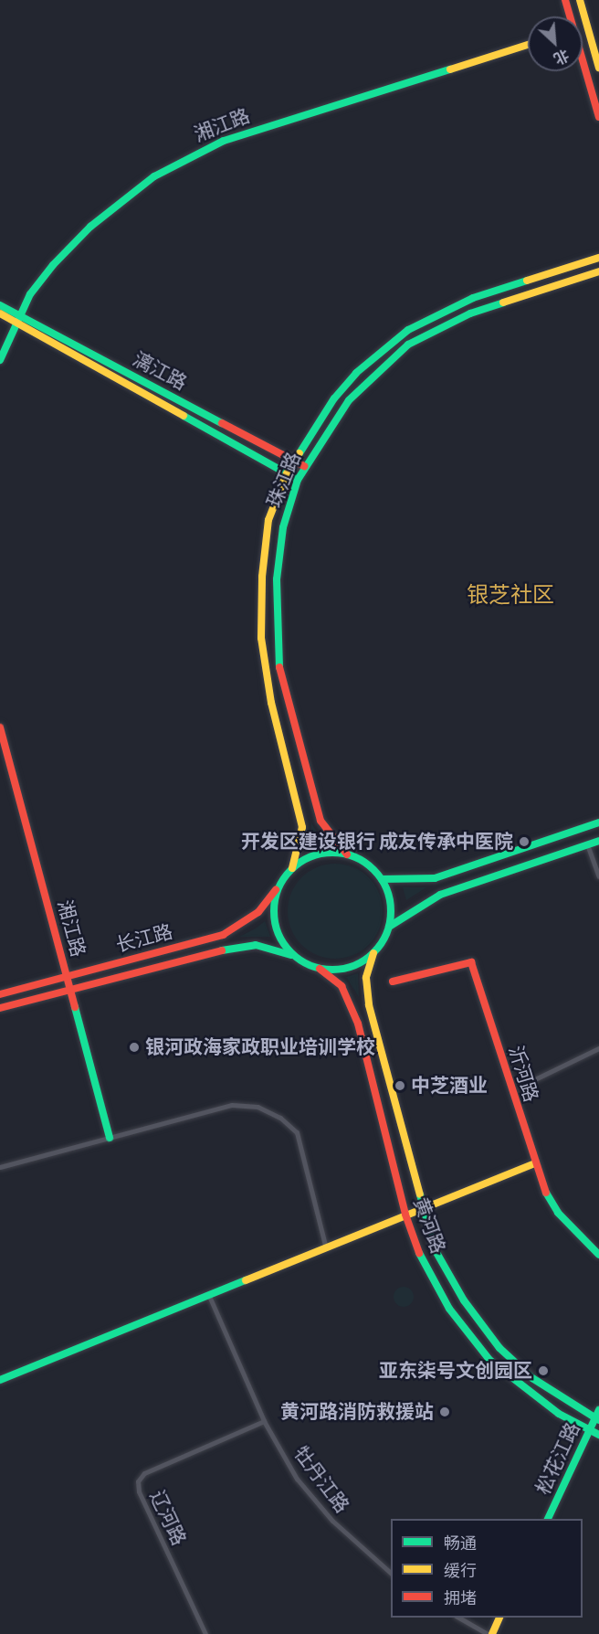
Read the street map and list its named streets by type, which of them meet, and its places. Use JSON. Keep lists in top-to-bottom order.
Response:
{
  "streets": {
    "main road": [
      "湘江路",
      "漓江路",
      "珠江路",
      "长江路",
      "沂河路",
      "黄河路",
      "松花江路"
    ],
    "street": ["牡丹江路", "辽河路"]
  },
  "crossings": [
    ["湘江路", "漓江路"],
    ["湘江路", "长江路"],
    ["漓江路", "珠江路"],
    ["珠江路", "长江路"],
    ["珠江路", "黄河路"],
    ["长江路", "黄河路"],
    ["黄河路", "松花江路"],
    ["牡丹江路", "辽河路"]
  ],
  "districts": ["银芝社区"],
  "places": [
    "开发区建设银行 成友传承中医院",
    "银河政海家政职业培训学校",
    "中芝酒业",
    "亚东柒号文创园区",
    "黄河路消防救援站"
  ],
  "legend": ["畅通", "缓行", "拥堵"],
  "north": "bottom right"
}
